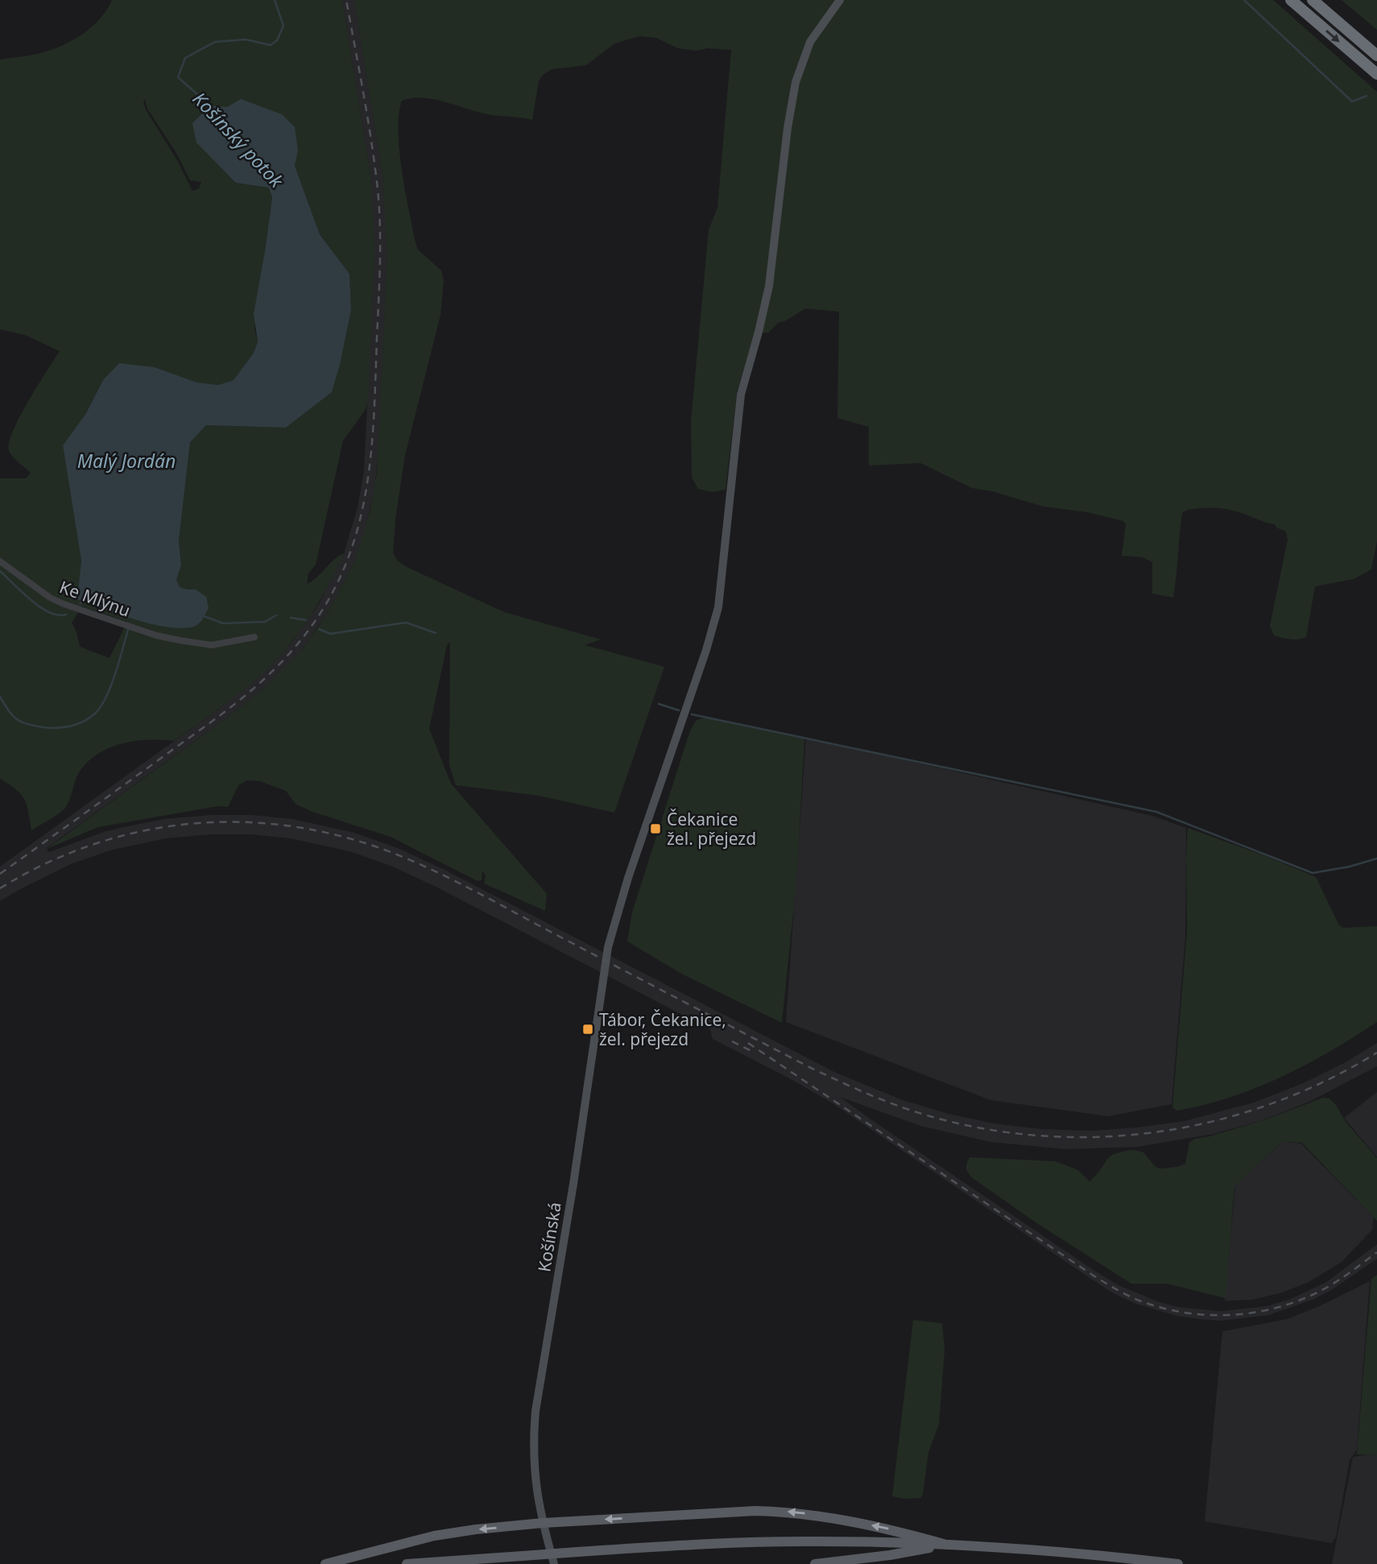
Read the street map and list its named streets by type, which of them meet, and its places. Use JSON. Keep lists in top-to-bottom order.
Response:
{
  "streets": {
    "street": ["Ke Mlýnu", "Košínská"]
  },
  "water": ["Košínský potok", "Malý Jordán"],
  "places": {
    "transit": ["Čekanice žel. přejezd", "Tábor, Čekanice, žel. přejezd"]
  }
}
